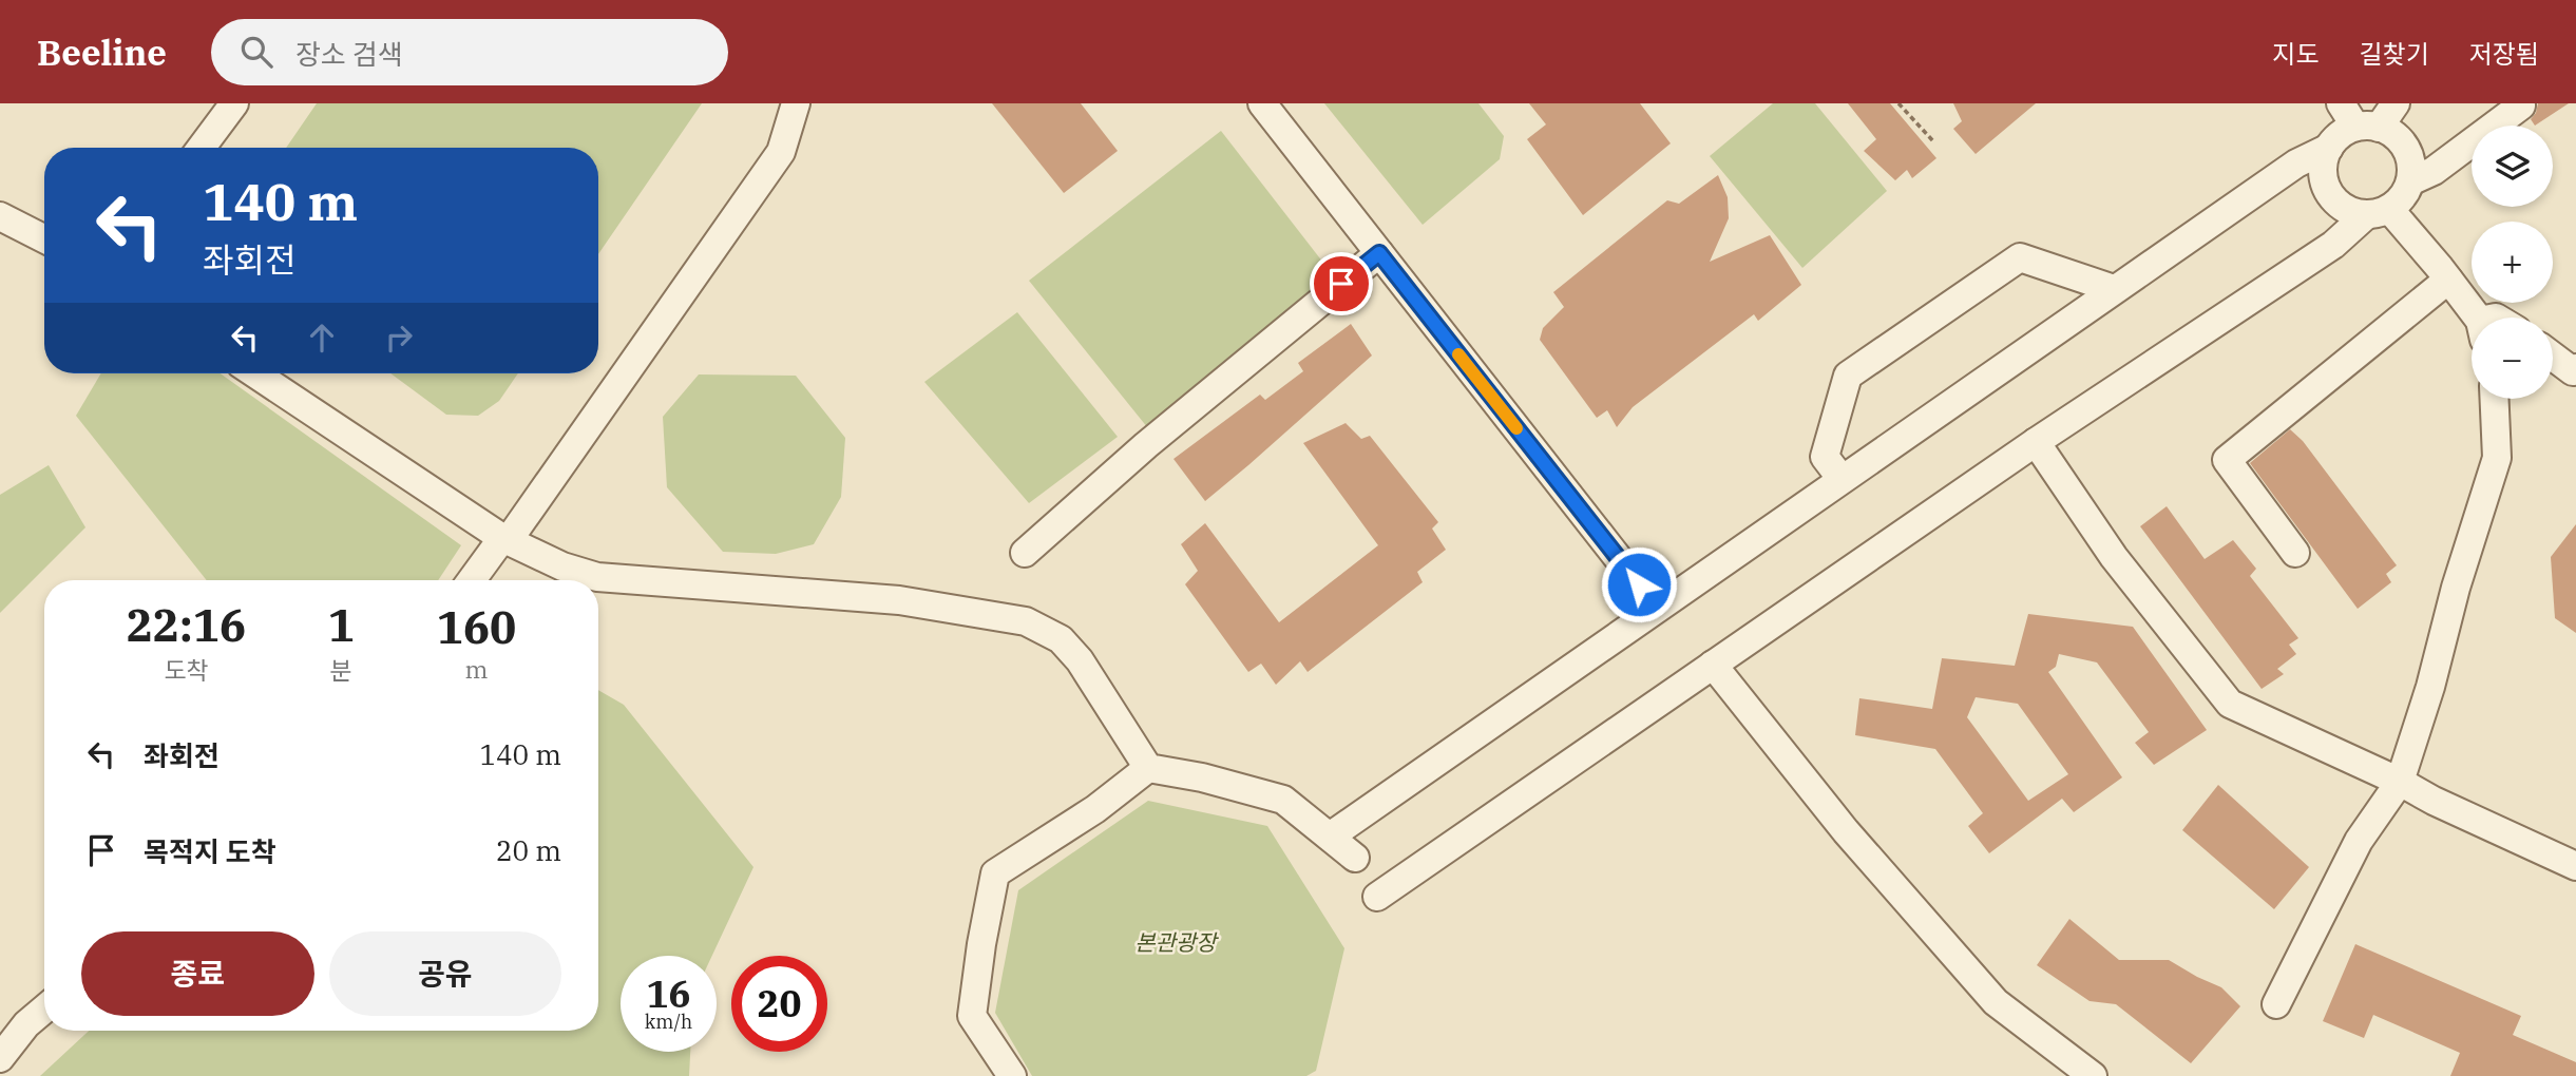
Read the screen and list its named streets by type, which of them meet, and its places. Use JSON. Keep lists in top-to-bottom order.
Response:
{
  "parks": ["본관광장"],
  "page": {
    "header": "Beeline",
    "search": "장소 검색",
    "nav": ["지도", "길찾기", "저장됨"],
    "map_buttons": ["+", "−"],
    "turn": ["140 m", "좌회전"],
    "eta": [
      "22:16",
      "도착",
      "1",
      "분",
      "160",
      "m"
    ],
    "list": [
      {
        "name": "좌회전",
        "value": "140 m"
      },
      {
        "name": "목적지 도착",
        "value": "20 m"
      }
    ],
    "buttons": ["종료", "공유"],
    "speed": "16 km/h",
    "limit": "20"
  }
}
